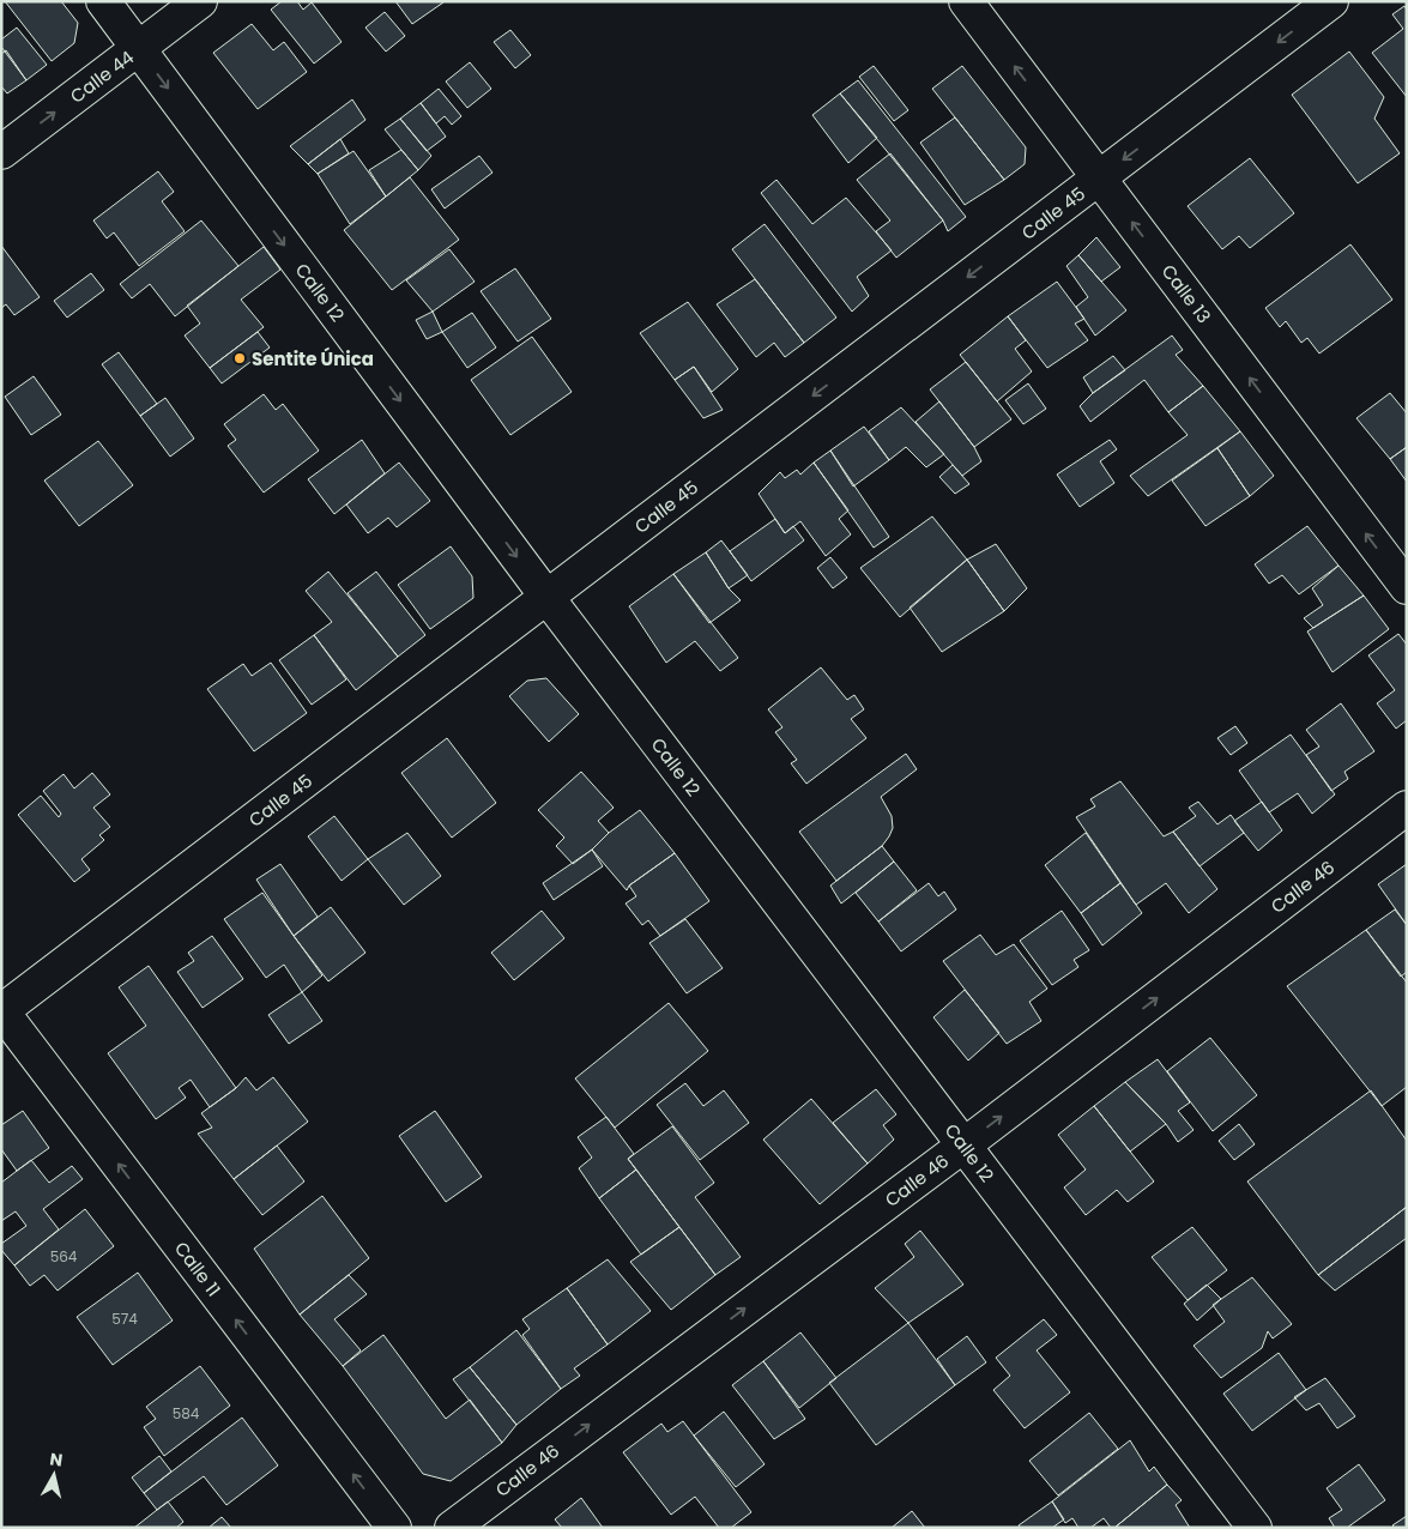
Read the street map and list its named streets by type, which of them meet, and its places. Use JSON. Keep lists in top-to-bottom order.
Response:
{
  "streets": {
    "street": [
      "Calle 44",
      "Calle 45",
      "Calle 12",
      "Calle 13",
      "Calle 46",
      "Calle 11"
    ]
  },
  "crossings": [
    ["Calle 44", "Calle 12"],
    ["Calle 45", "Calle 12"],
    ["Calle 45", "Calle 13"],
    ["Calle 45", "Calle 11"],
    ["Calle 12", "Calle 46"]
  ],
  "one_way": [
    "Calle 44",
    "Calle 45",
    "Calle 12",
    "Calle 13",
    "Calle 46",
    "Calle 11"
  ],
  "places": ["Sentite Única"],
  "house_numbers": ["564", "574", "584"],
  "north": "top"
}
